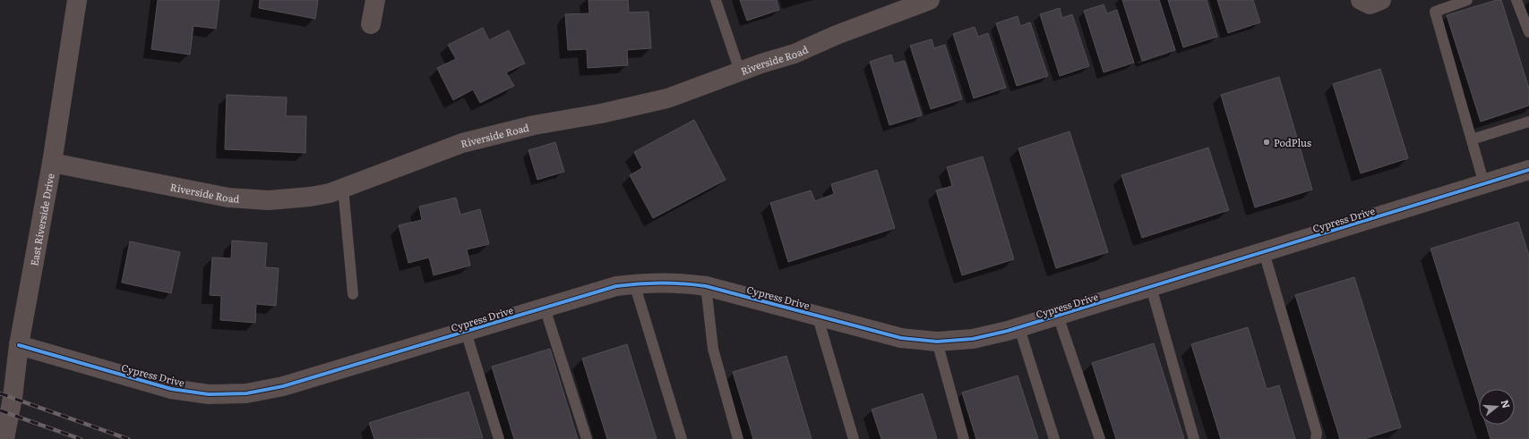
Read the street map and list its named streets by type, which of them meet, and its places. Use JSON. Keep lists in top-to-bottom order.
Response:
{
  "streets": {
    "street": ["Riverside Road", "Cypress Drive", "East Riverside Drive"]
  },
  "crossings": [
    ["Riverside Road", "East Riverside Drive"],
    ["Cypress Drive", "East Riverside Drive"]
  ],
  "places": ["PodPlus"],
  "north": "right"
}
